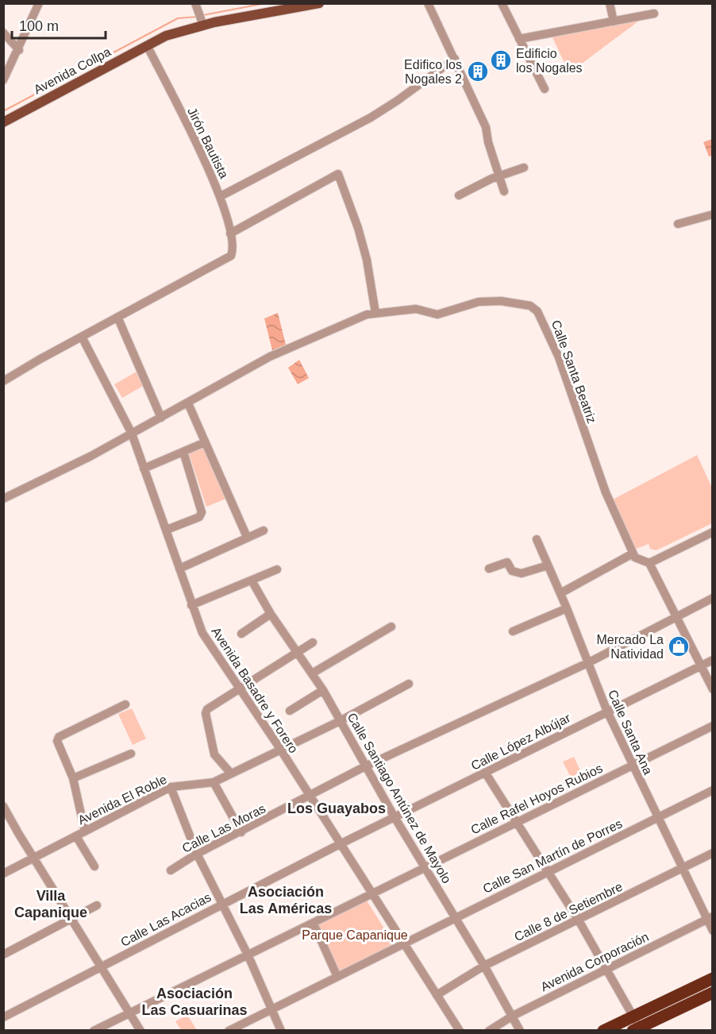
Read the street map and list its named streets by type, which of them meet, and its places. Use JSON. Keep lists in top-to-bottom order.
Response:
{
  "streets": {
    "main road": ["Avenida Collpa"],
    "street": [
      "Jirón Bautista",
      "Calle Santa Beatriz",
      "Avenida Basadre y Forero",
      "Calle Santa Ana",
      "Calle López Albújar",
      "Calle Santiago Antúnez de Mayolo",
      "Calle Rafel Hoyos Rubios",
      "Avenida El Roble",
      "Calle Las Moras",
      "Calle San Martín de Porres",
      "Calle 8 de Setiembre",
      "Calle Las Acacias",
      "Avenida Corporación"
    ]
  },
  "crossings": [
    ["Avenida Collpa", "Jirón Bautista"],
    ["Avenida Basadre y Forero", "Calle López Albújar"],
    ["Avenida Basadre y Forero", "Calle Rafel Hoyos Rubios"],
    ["Avenida Basadre y Forero", "Avenida El Roble"],
    ["Avenida Basadre y Forero", "Calle Las Moras"],
    ["Avenida Basadre y Forero", "Calle San Martín de Porres"],
    ["Avenida Basadre y Forero", "Calle 8 de Setiembre"],
    ["Avenida Basadre y Forero", "Calle Las Acacias"],
    ["Calle Santa Ana", "Calle López Albújar"],
    ["Calle Santa Ana", "Calle Rafel Hoyos Rubios"],
    ["Calle Santa Ana", "Calle Las Moras"],
    ["Calle Santa Ana", "Calle San Martín de Porres"],
    ["Calle Santa Ana", "Calle 8 de Setiembre"],
    ["Calle Santa Ana", "Avenida Corporación"],
    ["Calle López Albújar", "Calle Santiago Antúnez de Mayolo"],
    ["Calle López Albújar", "Calle Las Acacias"],
    ["Calle Santiago Antúnez de Mayolo", "Calle Rafel Hoyos Rubios"],
    ["Calle Santiago Antúnez de Mayolo", "Avenida El Roble"],
    ["Calle Santiago Antúnez de Mayolo", "Calle Las Moras"],
    ["Calle Santiago Antúnez de Mayolo", "Calle San Martín de Porres"],
    ["Calle Santiago Antúnez de Mayolo", "Calle 8 de Setiembre"],
    ["Calle Santiago Antúnez de Mayolo", "Avenida Corporación"]
  ],
  "districts": [
    "Los Guayabos",
    "Asociación Las Américas",
    "Villa Capanique",
    "Asociación Las Casuarinas"
  ],
  "parks": ["Parque Capanique"],
  "places": {
    "building": ["Edificio los Nogales", "Edifico los Nogales 2"],
    "shop": ["Mercado La Natividad"]
  },
  "scale_bar": "100 m"
}
